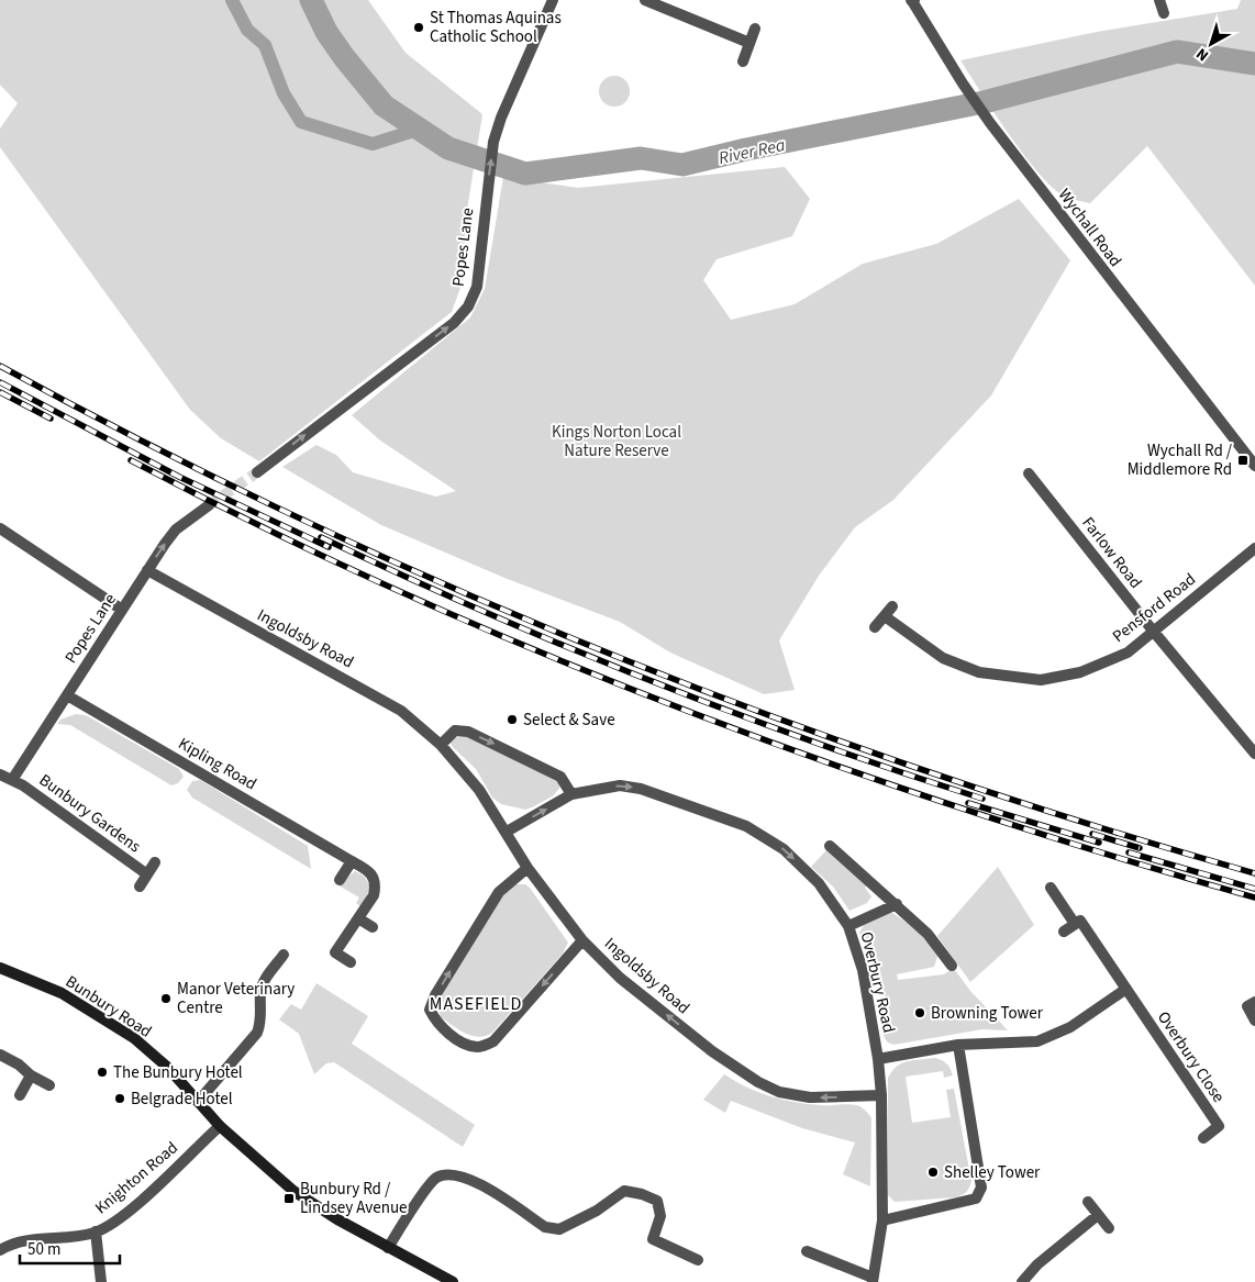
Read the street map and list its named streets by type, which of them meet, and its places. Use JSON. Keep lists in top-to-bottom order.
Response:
{
  "streets": {
    "main road": ["Bunbury Road"],
    "street": [
      "Wychall Road",
      "Popes Lane",
      "Farlow Road",
      "Pensford Road",
      "Ingoldsby Road",
      "Kipling Road",
      "Bunbury Gardens",
      "Overbury Road",
      "Overbury Close",
      "Knighton Road"
    ]
  },
  "crossings": [
    ["Popes Lane", "Ingoldsby Road"],
    ["Popes Lane", "Kipling Road"],
    ["Popes Lane", "Bunbury Gardens"],
    ["Farlow Road", "Pensford Road"],
    ["Ingoldsby Road", "Overbury Road"],
    ["Bunbury Road", "Knighton Road"]
  ],
  "one_way": ["Popes Lane", "Ingoldsby Road", "Overbury Road"],
  "districts": ["MASEFIELD"],
  "water": ["River Rea"],
  "parks": ["Kings Norton Local Nature Reserve"],
  "places": {
    "other": [
      "St Thomas Aquinas Catholic School",
      "Select & Save",
      "Manor Veterinary Centre",
      "Browning Tower",
      "The Bunbury Hotel",
      "Belgrade Hotel",
      "Shelley Tower"
    ],
    "transit": ["Wychall Rd / Middlemore Rd", "Bunbury Rd / Lindsey Avenue"]
  },
  "scale_bar": "50 m",
  "north": "bottom left"
}
